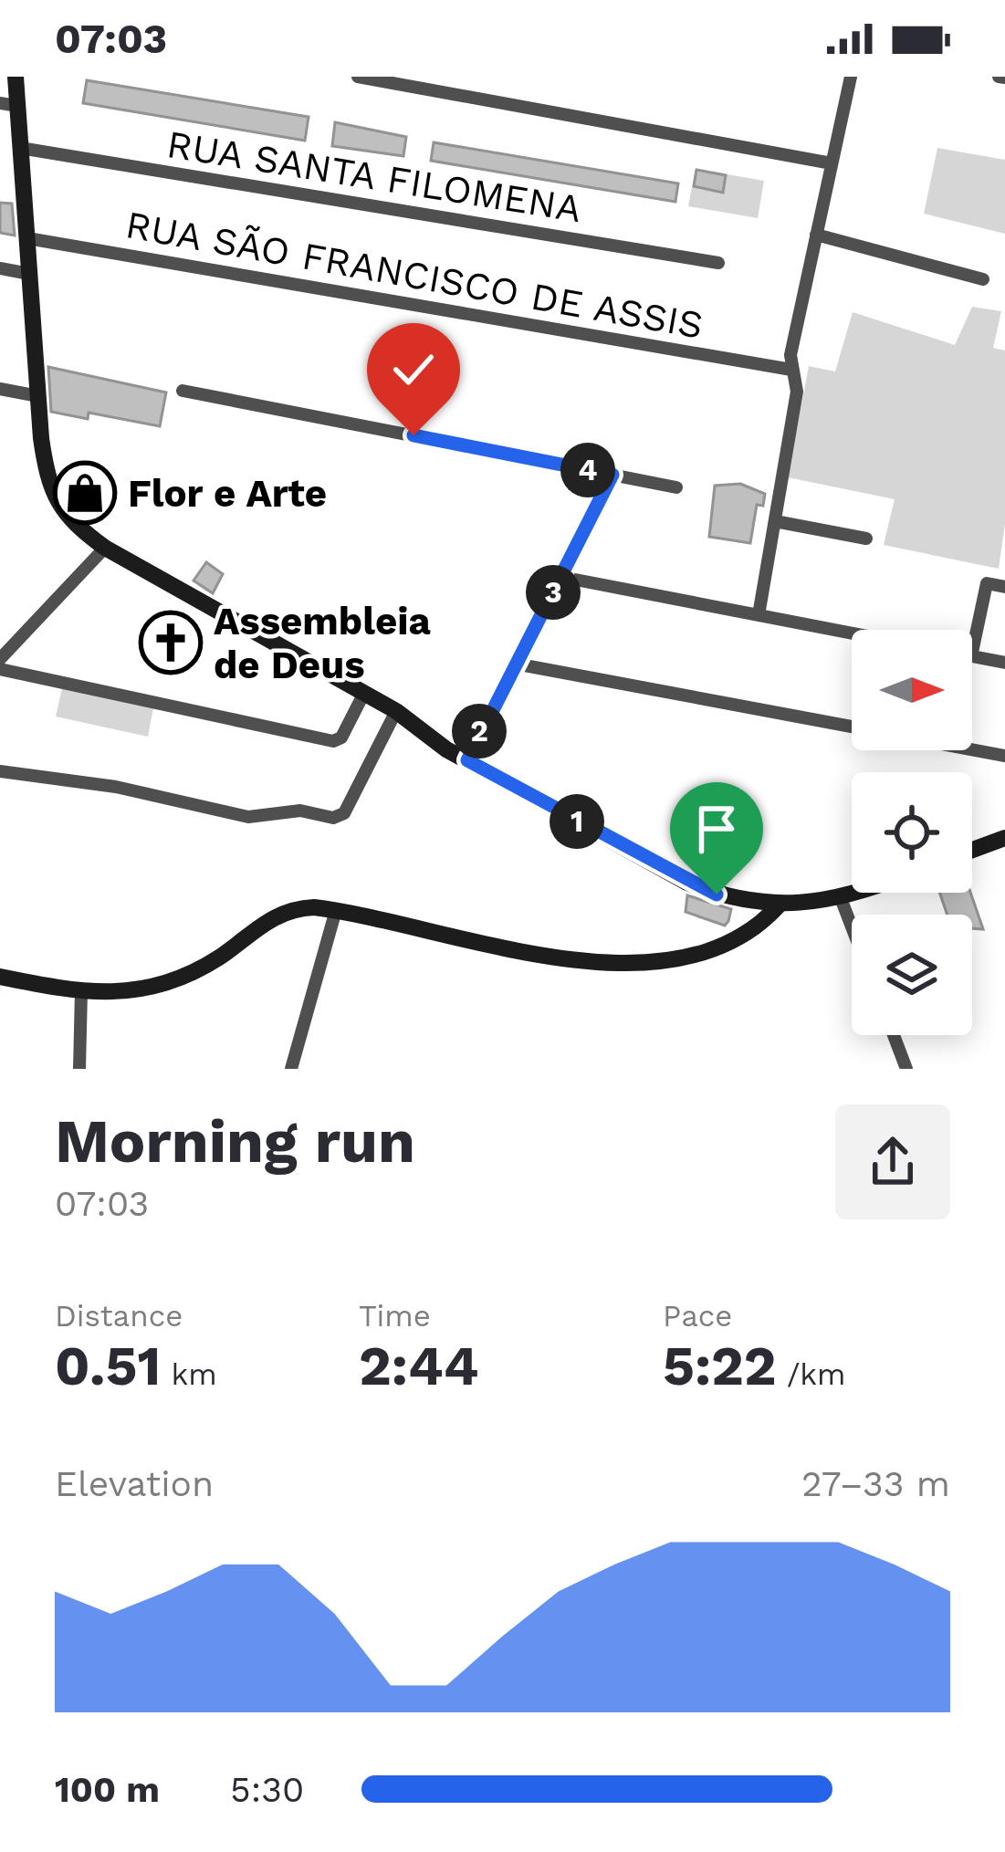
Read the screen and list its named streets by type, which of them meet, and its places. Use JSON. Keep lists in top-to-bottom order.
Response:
{
  "streets": {
    "street": ["RUA SANTA FILOMENA", "RUA SÃO FRANCISCO DE ASSIS"]
  },
  "places": {
    "shop": ["Flor e Arte"],
    "church": ["Assembleia de Deus"]
  },
  "north": "right",
  "page": {
    "status": "07:03",
    "pins": [
      "4",
      "3",
      "2",
      "1"
    ],
    "heading": ["Morning run", "07:03"],
    "stats": [
      ["Distance", "0.51 km"],
      ["Time", "2:44"],
      ["Pace", "5:22 /km"]
    ],
    "chart": ["Elevation", "27–33 m"],
    "list": [
      {
        "name": "100 m",
        "note": "5:30"
      }
    ]
  }
}
